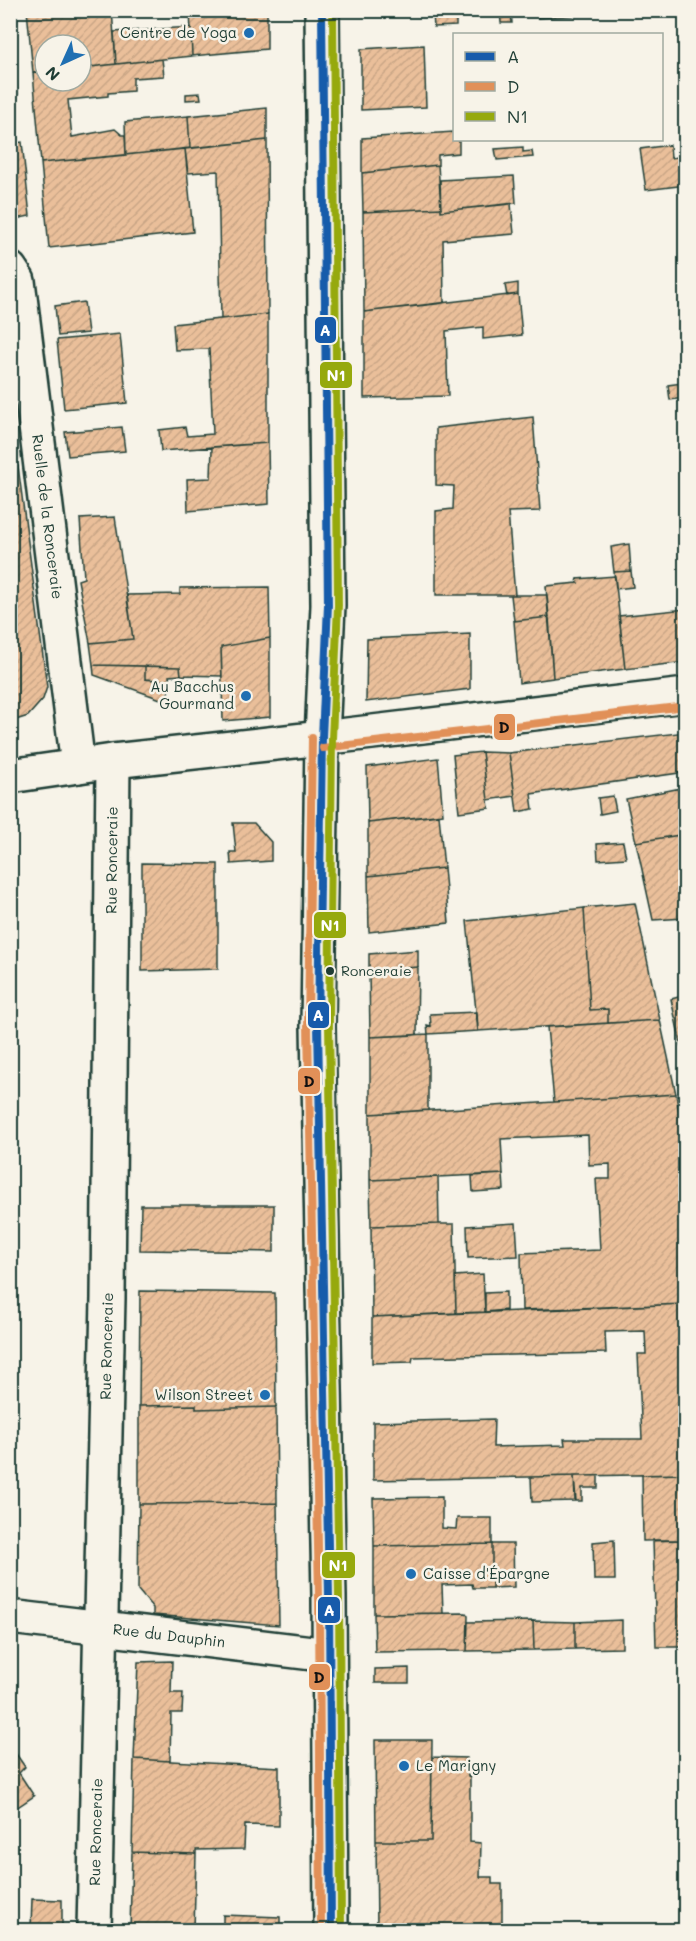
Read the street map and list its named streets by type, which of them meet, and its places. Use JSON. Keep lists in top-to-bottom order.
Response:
{
  "streets": {
    "street": ["Ruelle de la Ronceraie", "Rue Ronceraie", "Rue du Dauphin"]
  },
  "crossings": [
    ["Rue Ronceraie", "Rue du Dauphin"]
  ],
  "places": [
    "Centre de Yoga",
    "Au Bacchus Gourmand",
    "Ronceraie",
    "Wilson Street",
    "Caisse d'Épargne",
    "Le Marigny"
  ],
  "lines": ["transit line A", "transit line N1", "transit line D"],
  "legend": ["A", "D", "N1"],
  "north": "bottom left"
}
